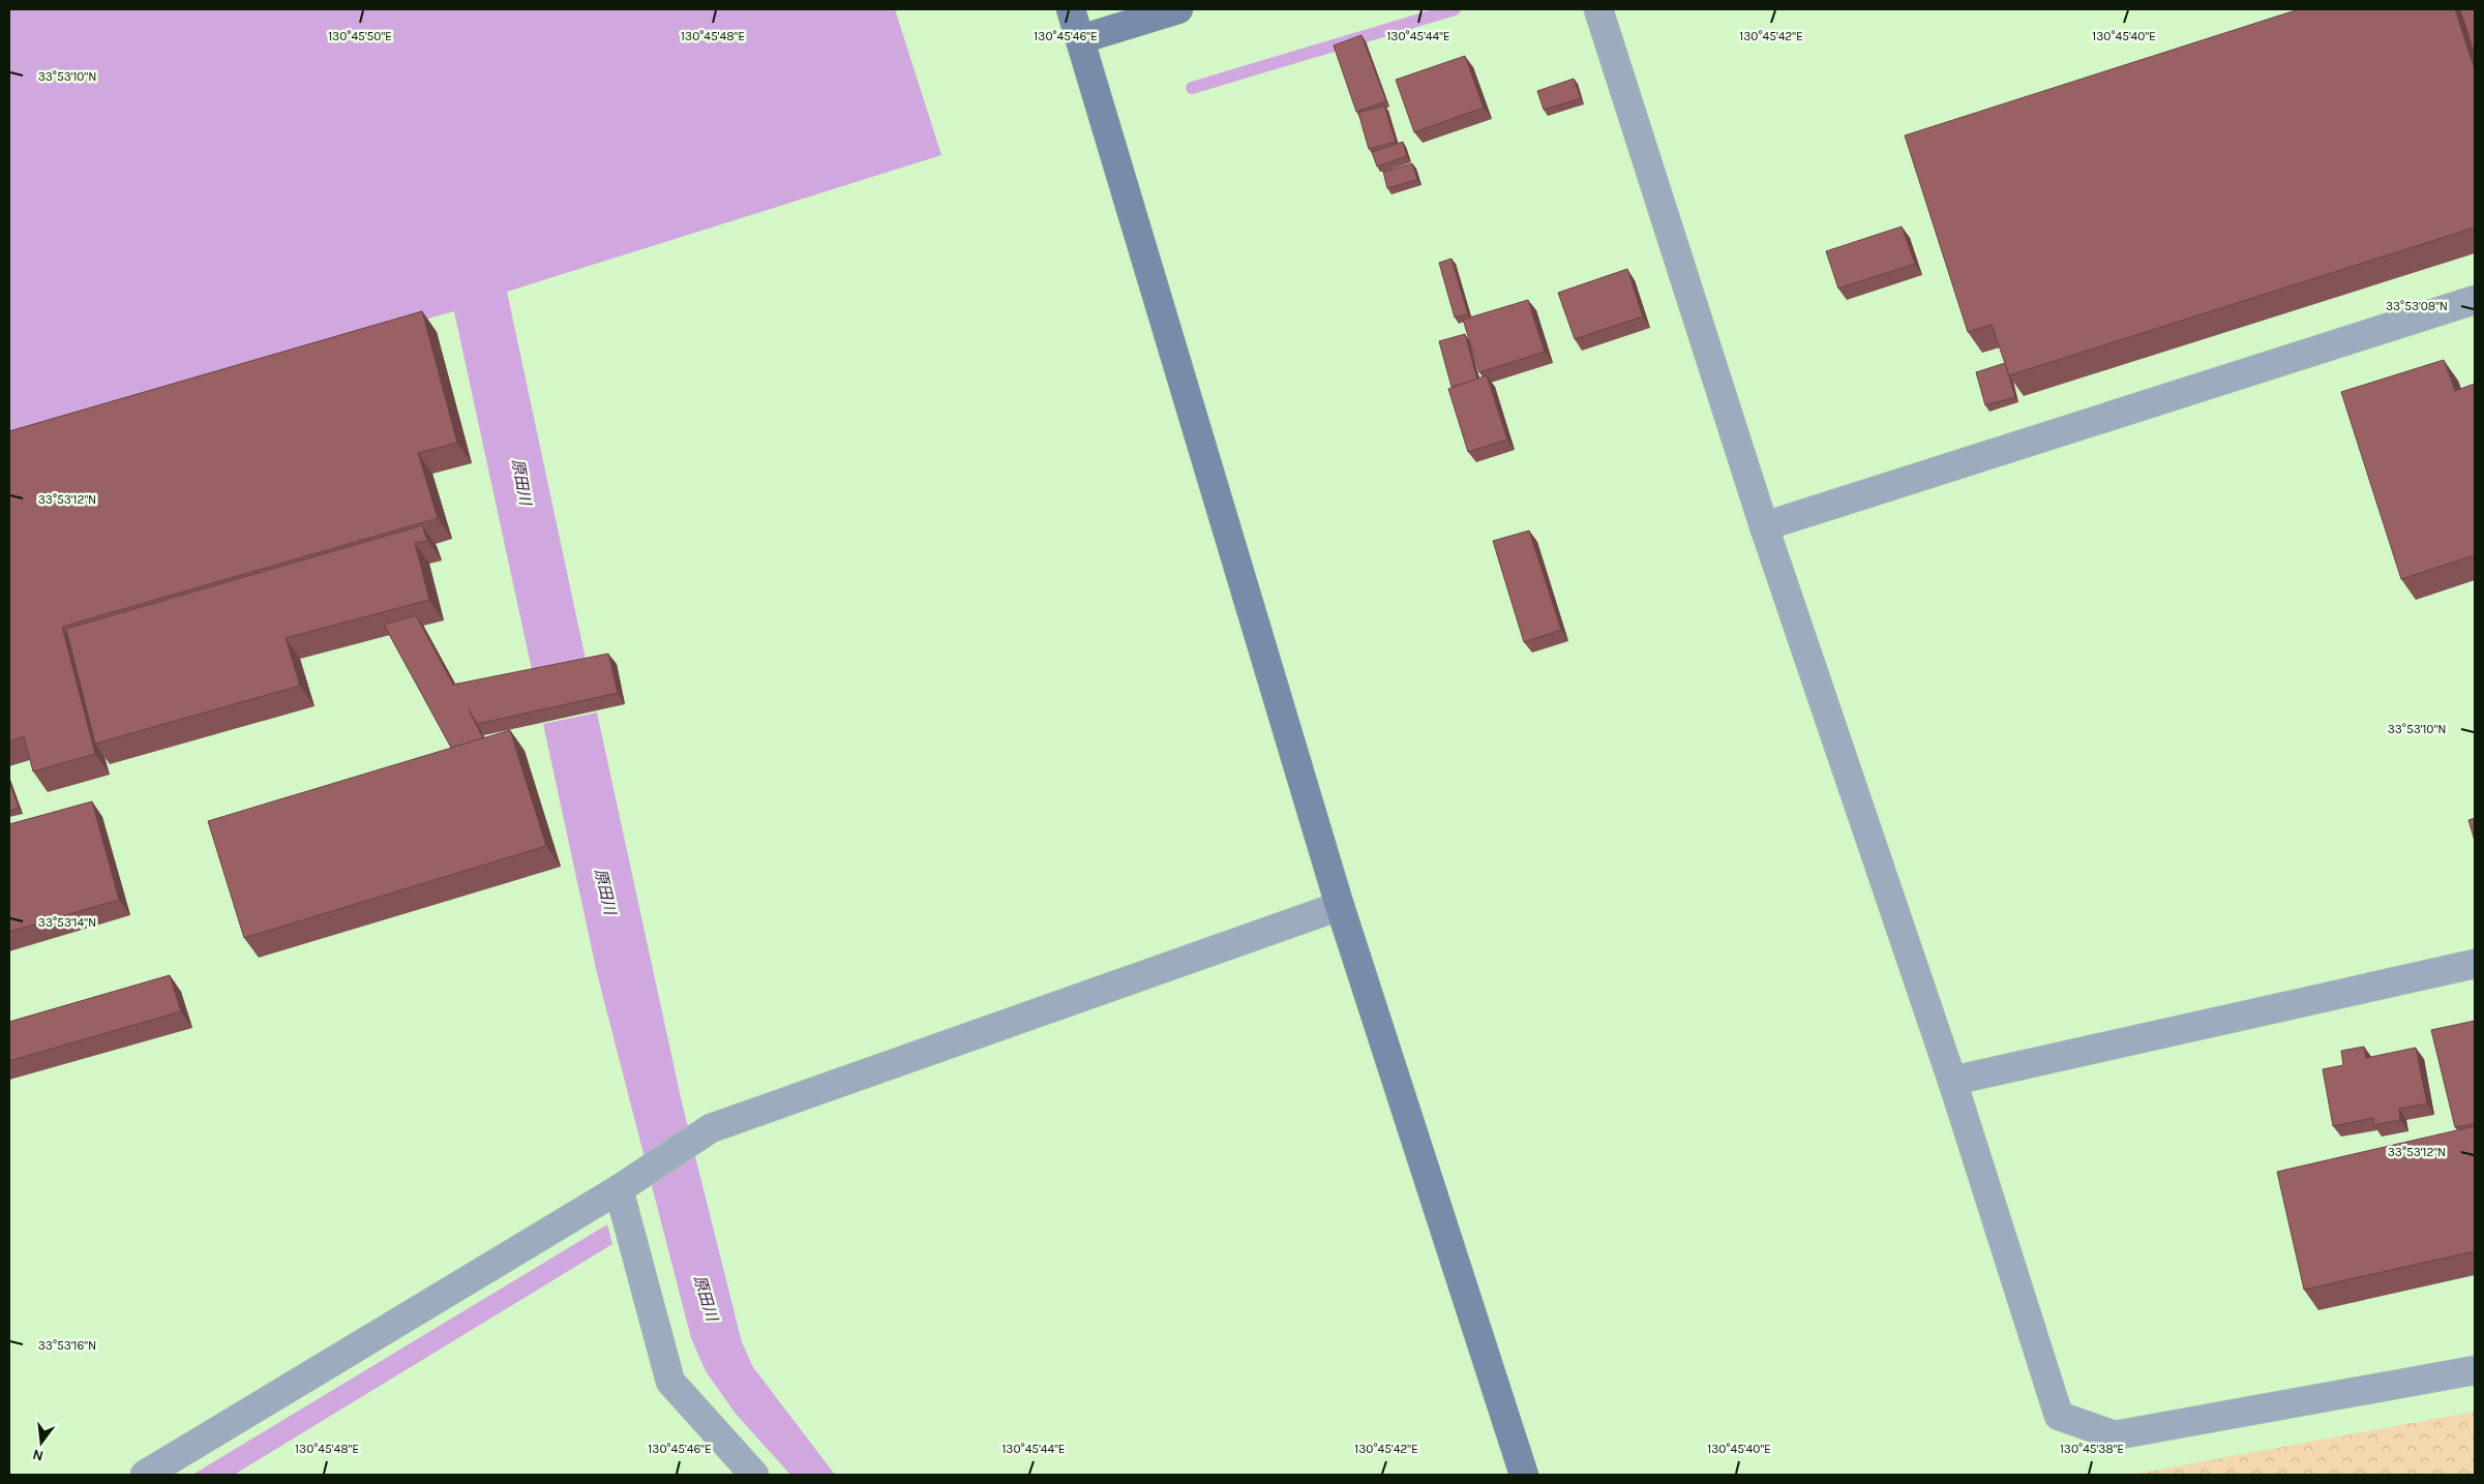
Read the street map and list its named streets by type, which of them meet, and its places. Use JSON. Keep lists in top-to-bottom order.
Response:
{
  "water": ["原田川"],
  "north": "bottom",
  "coordinates": [
    "130°45'50\"E",
    "130°45'48\"E",
    "130°45'46\"E",
    "130°45'44\"E",
    "130°45'42\"E",
    "130°45'40\"E",
    "33°53'10\"N",
    "33°53'08\"N",
    "33°53'12\"N",
    "33°53'14\"N",
    "33°53'16\"N",
    "130°45'38\"E"
  ]
}
